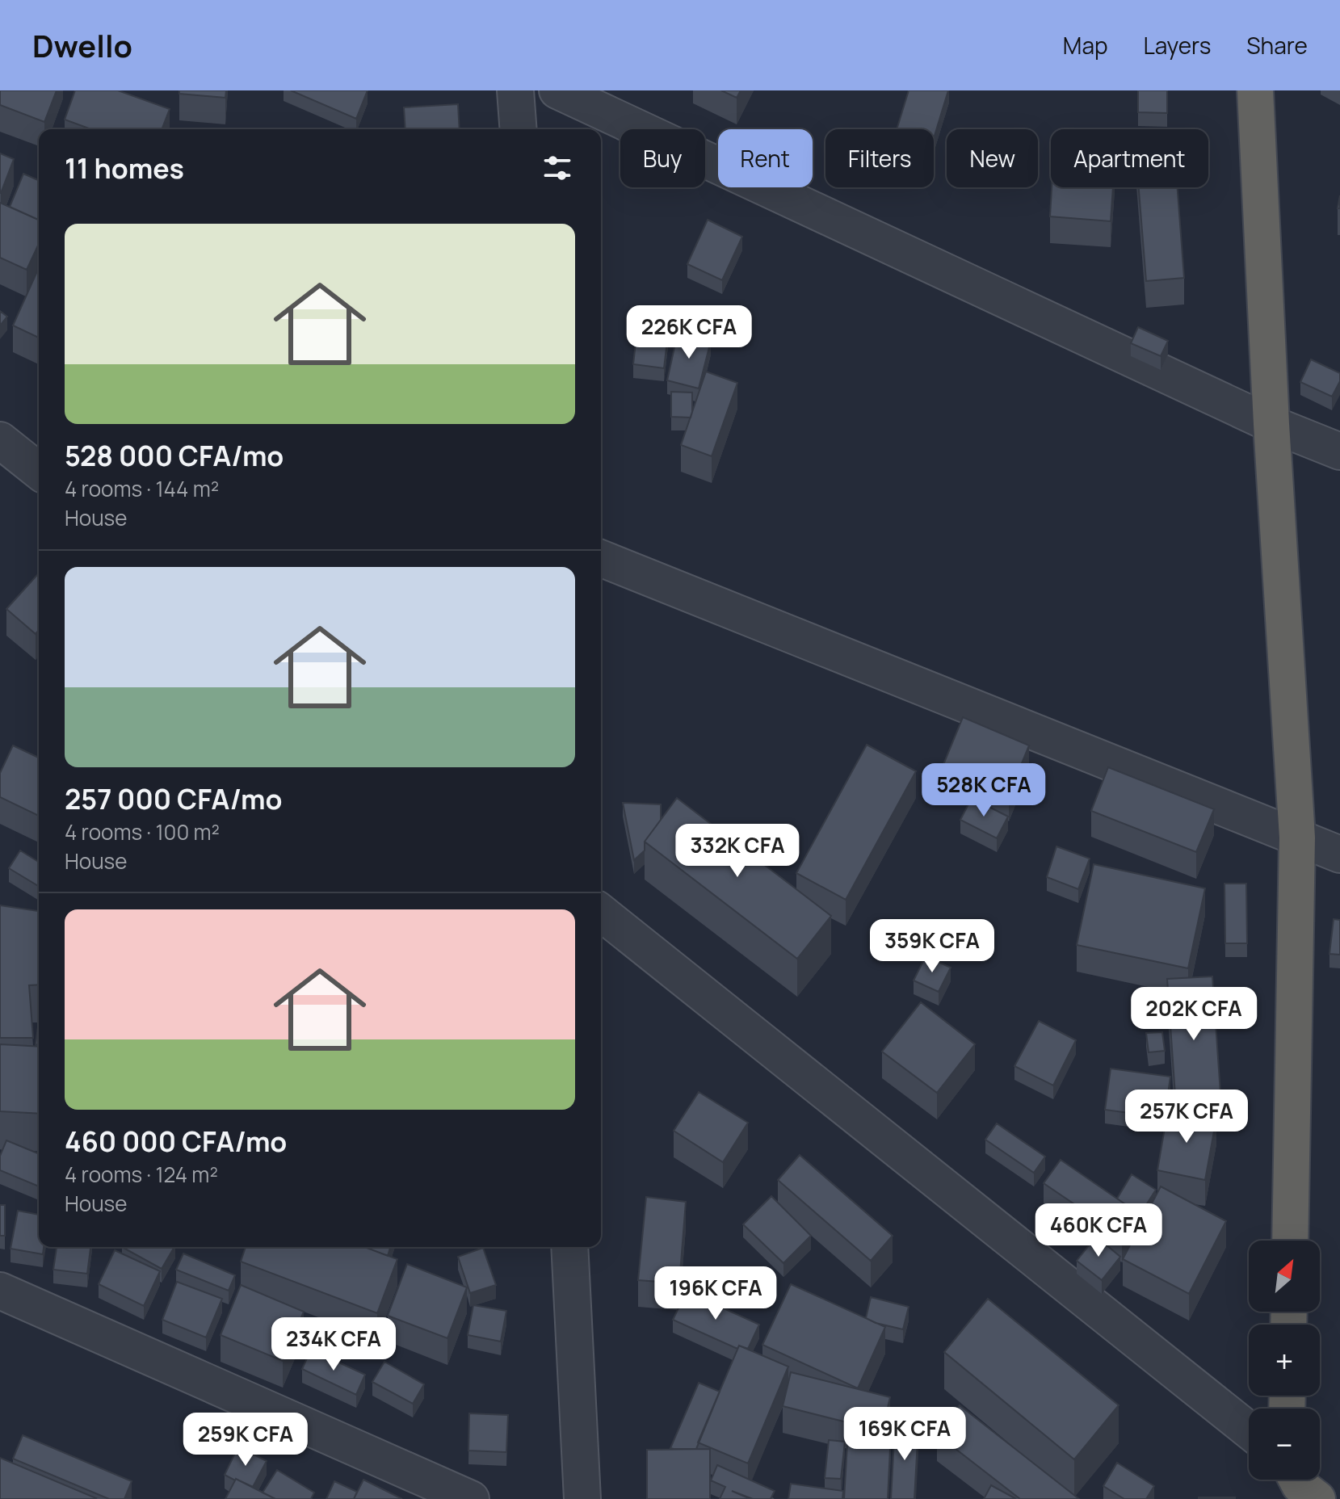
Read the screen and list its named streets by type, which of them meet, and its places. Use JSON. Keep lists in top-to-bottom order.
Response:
{
  "north": "top right",
  "page": {
    "header": "Dwello",
    "nav": ["Map", "Layers", "Share"],
    "chip": [
      "Buy",
      "Rent",
      "Filters",
      "New",
      "Apartment"
    ],
    "heading": "11 homes",
    "list": [
      {
        "name": "528 000 CFA/mo",
        "note": "4 rooms · 144 m² · House"
      },
      {
        "name": "257 000 CFA/mo",
        "note": "4 rooms · 100 m² · House"
      },
      {
        "name": "460 000 CFA/mo",
        "note": "4 rooms · 124 m² · House"
      }
    ],
    "price": [
      "226K CFA",
      "528K CFA",
      "332K CFA",
      "359K CFA",
      "202K CFA",
      "257K CFA",
      "460K CFA",
      "196K CFA",
      "234K CFA",
      "169K CFA",
      "259K CFA"
    ],
    "map_buttons": ["+", "−"]
  }
}
